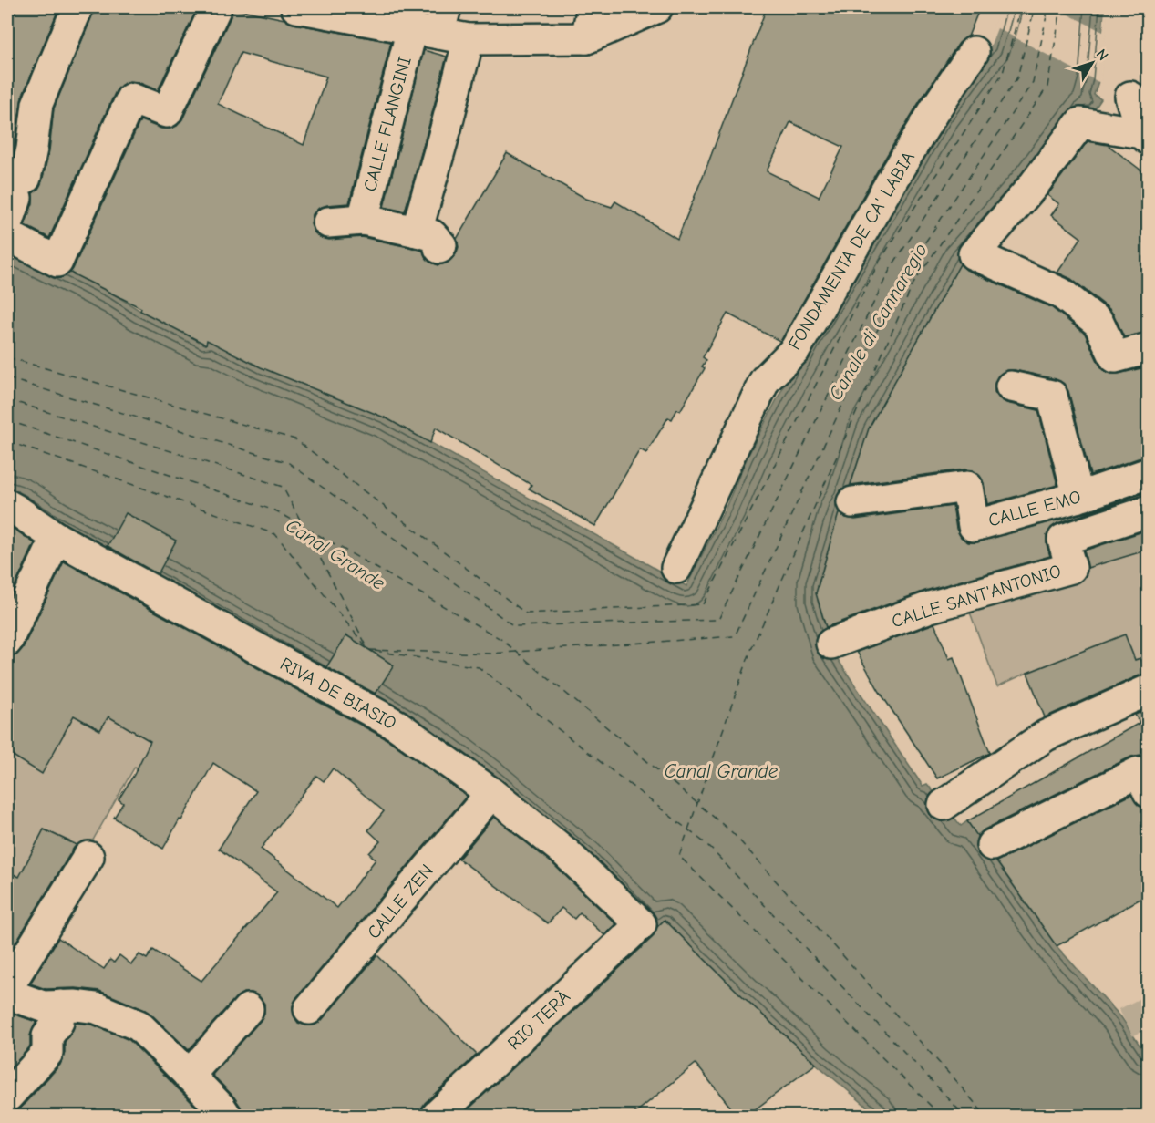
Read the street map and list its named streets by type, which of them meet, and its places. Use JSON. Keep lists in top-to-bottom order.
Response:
{
  "streets": {
    "street": [
      "CALLE FLANGINI",
      "FONDAMENTA DE CA' LABIA",
      "CALLE EMO",
      "CALLE SANT'ANTONIO",
      "RIVA DE BIASIO",
      "CALLE ZEN",
      "RIO TERÀ"
    ]
  },
  "crossings": [
    ["RIVA DE BIASIO", "CALLE ZEN"],
    ["RIVA DE BIASIO", "RIO TERÀ"]
  ],
  "water": ["Canale di Cannaregio", "Canal Grande"],
  "north": "top right"
}
